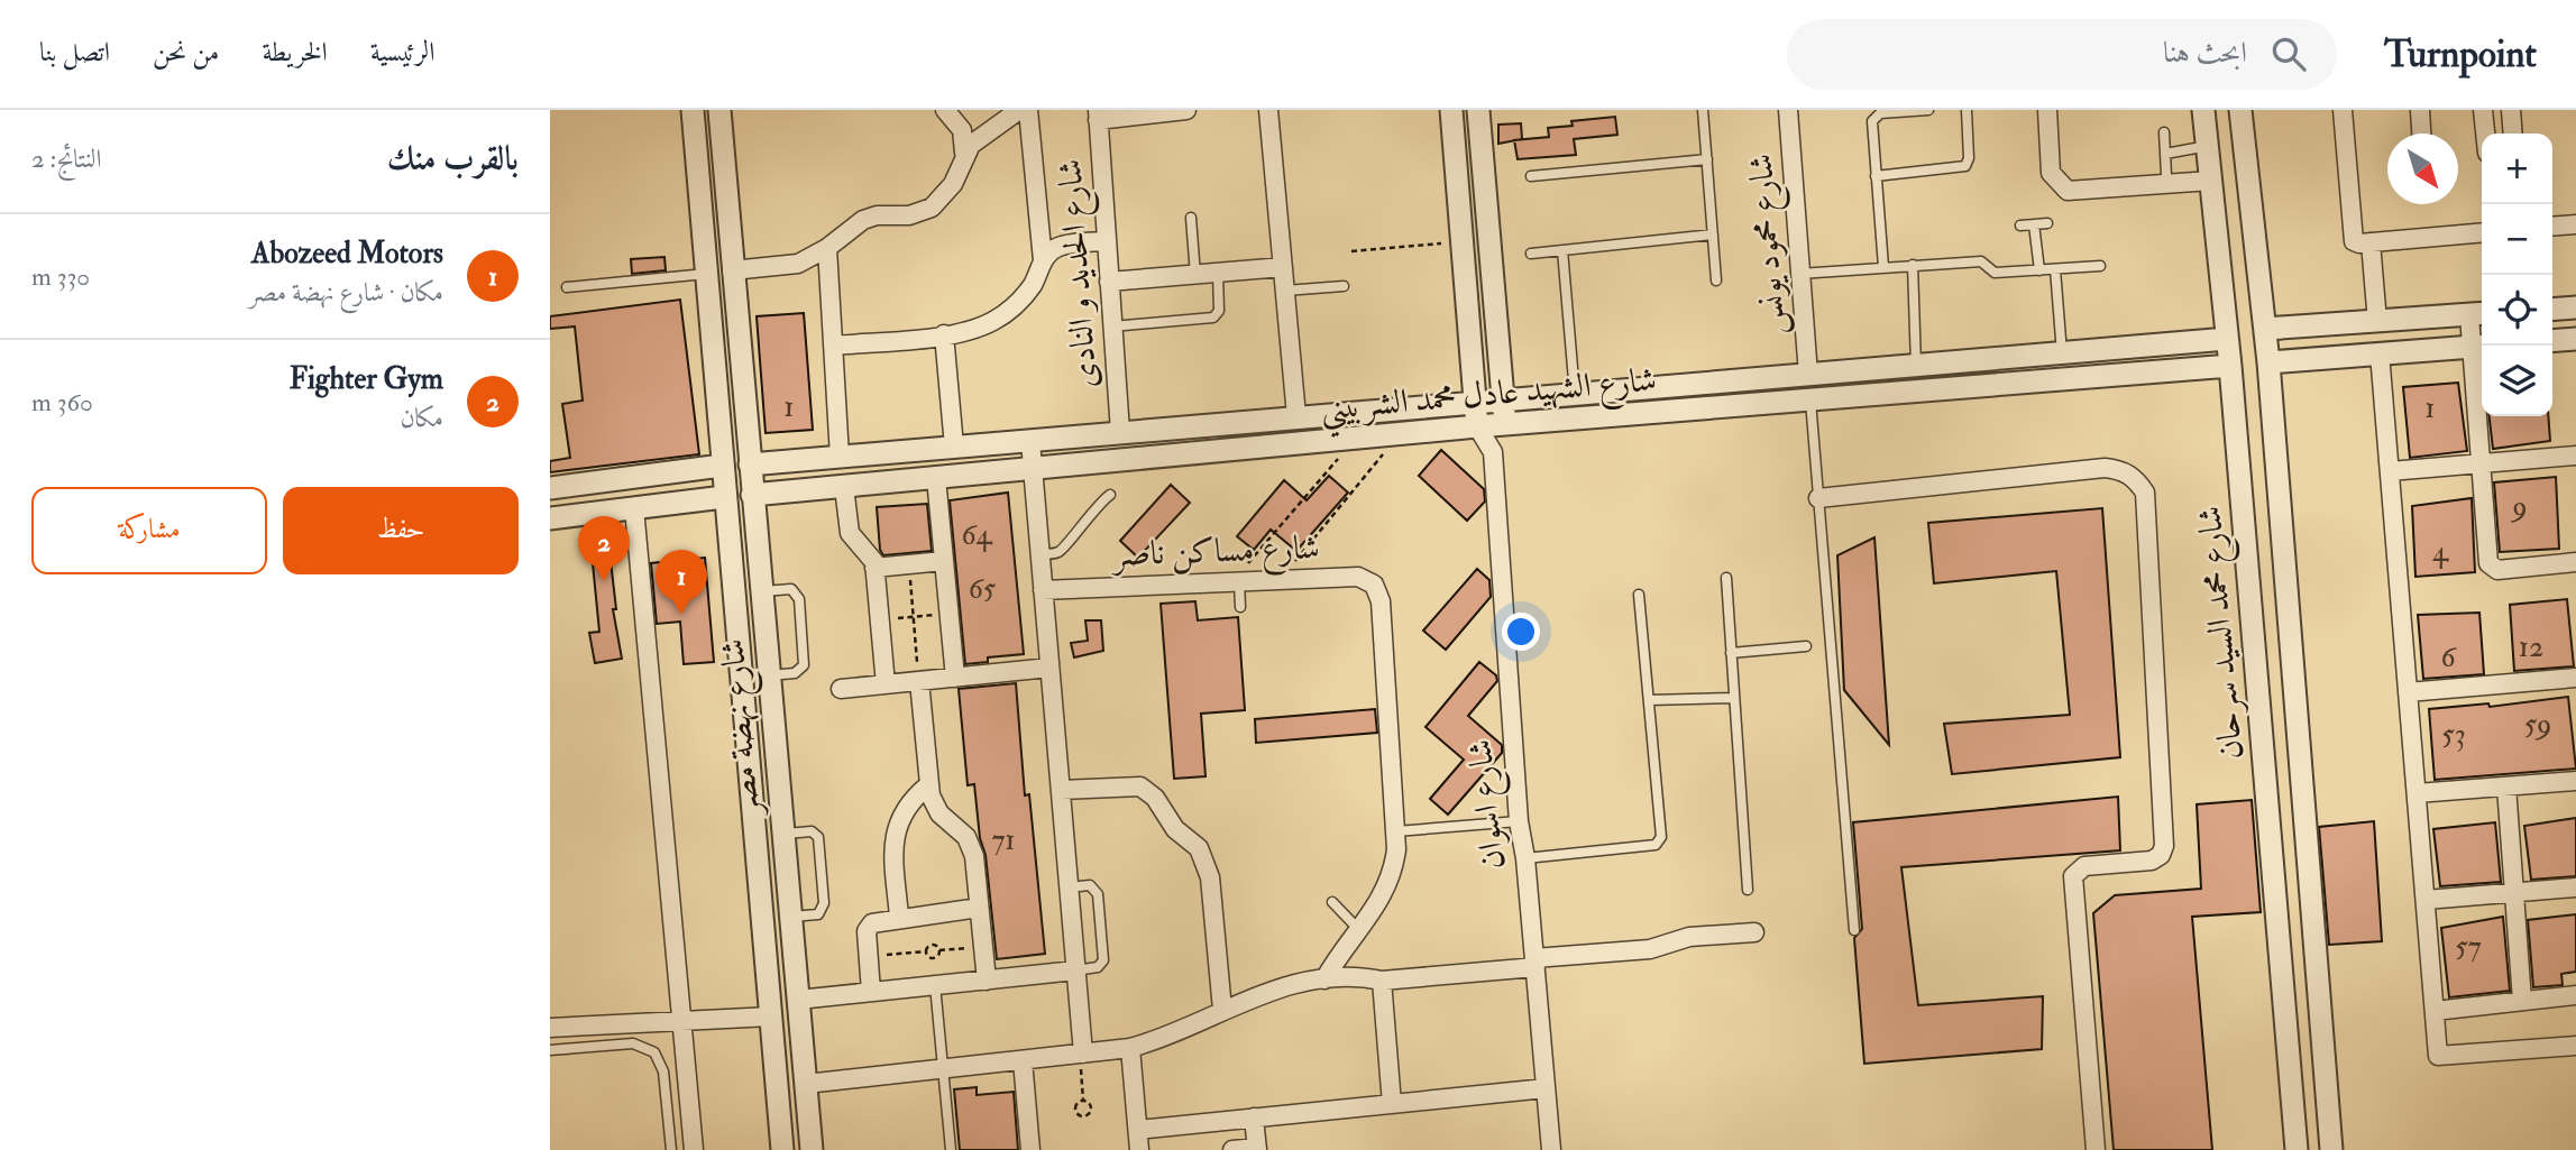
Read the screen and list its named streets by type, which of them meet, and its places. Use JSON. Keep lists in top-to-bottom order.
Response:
{
  "streets": {
    "street": [
      "شارع محمود يونس",
      "شارع الحديد و النادى",
      "شارع الشهيد عادل محمد الشربيني",
      "شارع مساكن ناصر",
      "شارع محمد السيد سرحان",
      "شارع نهضة مصر",
      "شارع اسوان"
    ]
  },
  "crossings": [
    ["شارع محمود يونس", "شارع الشهيد عادل محمد الشربيني"],
    ["شارع الحديد و النادى", "شارع الشهيد عادل محمد الشربيني"],
    ["شارع الشهيد عادل محمد الشربيني", "شارع محمد السيد سرحان"],
    ["شارع الشهيد عادل محمد الشربيني", "شارع نهضة مصر"],
    ["شارع الشهيد عادل محمد الشربيني", "شارع اسوان"]
  ],
  "house_numbers": [
    "1",
    "1",
    "9",
    "64",
    "4",
    "65",
    "12",
    "6",
    "59",
    "53",
    "71",
    "57"
  ],
  "north": "bottom right",
  "page": {
    "header": "Turnpoint",
    "search": "ابحث هنا",
    "nav": [
      "الرئيسية",
      "الخريطة",
      "من نحن",
      "اتصل بنا"
    ],
    "heading": ["بالقرب منك", "النتائج: 2"],
    "map_buttons": ["+", "−"],
    "list": [
      {
        "mark": "1",
        "name": "Abozeed Motors",
        "note": "مكان · شارع نهضة مصر",
        "value": "330 m"
      },
      {
        "mark": "2",
        "name": "Fighter Gym",
        "note": "مكان",
        "value": "360 m"
      }
    ],
    "buttons": ["حفظ", "مشاركة"],
    "pins": ["2", "1"]
  }
}
